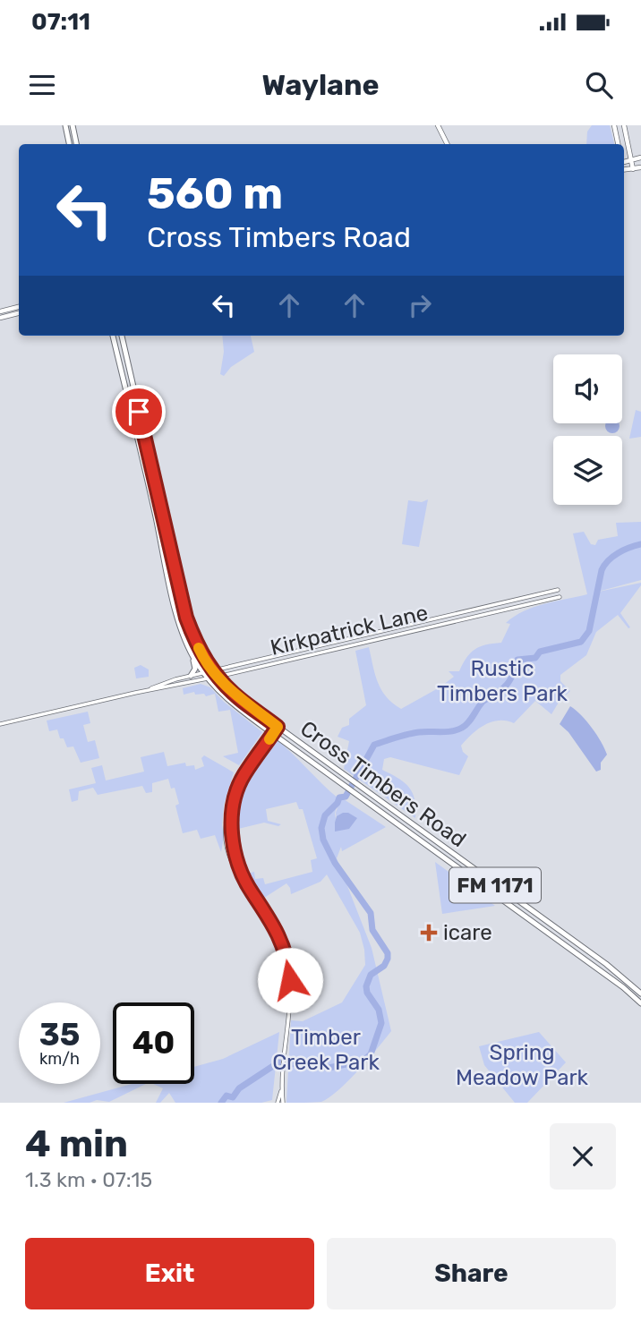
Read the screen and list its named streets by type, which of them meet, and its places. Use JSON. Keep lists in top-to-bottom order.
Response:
{
  "streets": {
    "main road": ["Cross Timbers Road", "FM 1171"],
    "street": ["Kirkpatrick Lane"]
  },
  "crossings": [
    ["Kirkpatrick Lane", "Cross Timbers Road"]
  ],
  "parks": ["Rustic Timbers Park", "Timber Creek Park", "Spring Meadow Park"],
  "places": {
    "health": ["icare"]
  },
  "page": {
    "status": "07:11",
    "header": "Waylane",
    "turn": ["560 m", "Cross Timbers Road"],
    "speed": "35 km/h",
    "limit": "40",
    "heading": ["4 min", "1.3 km · 07:15"],
    "buttons": ["Exit", "Share"]
  }
}
